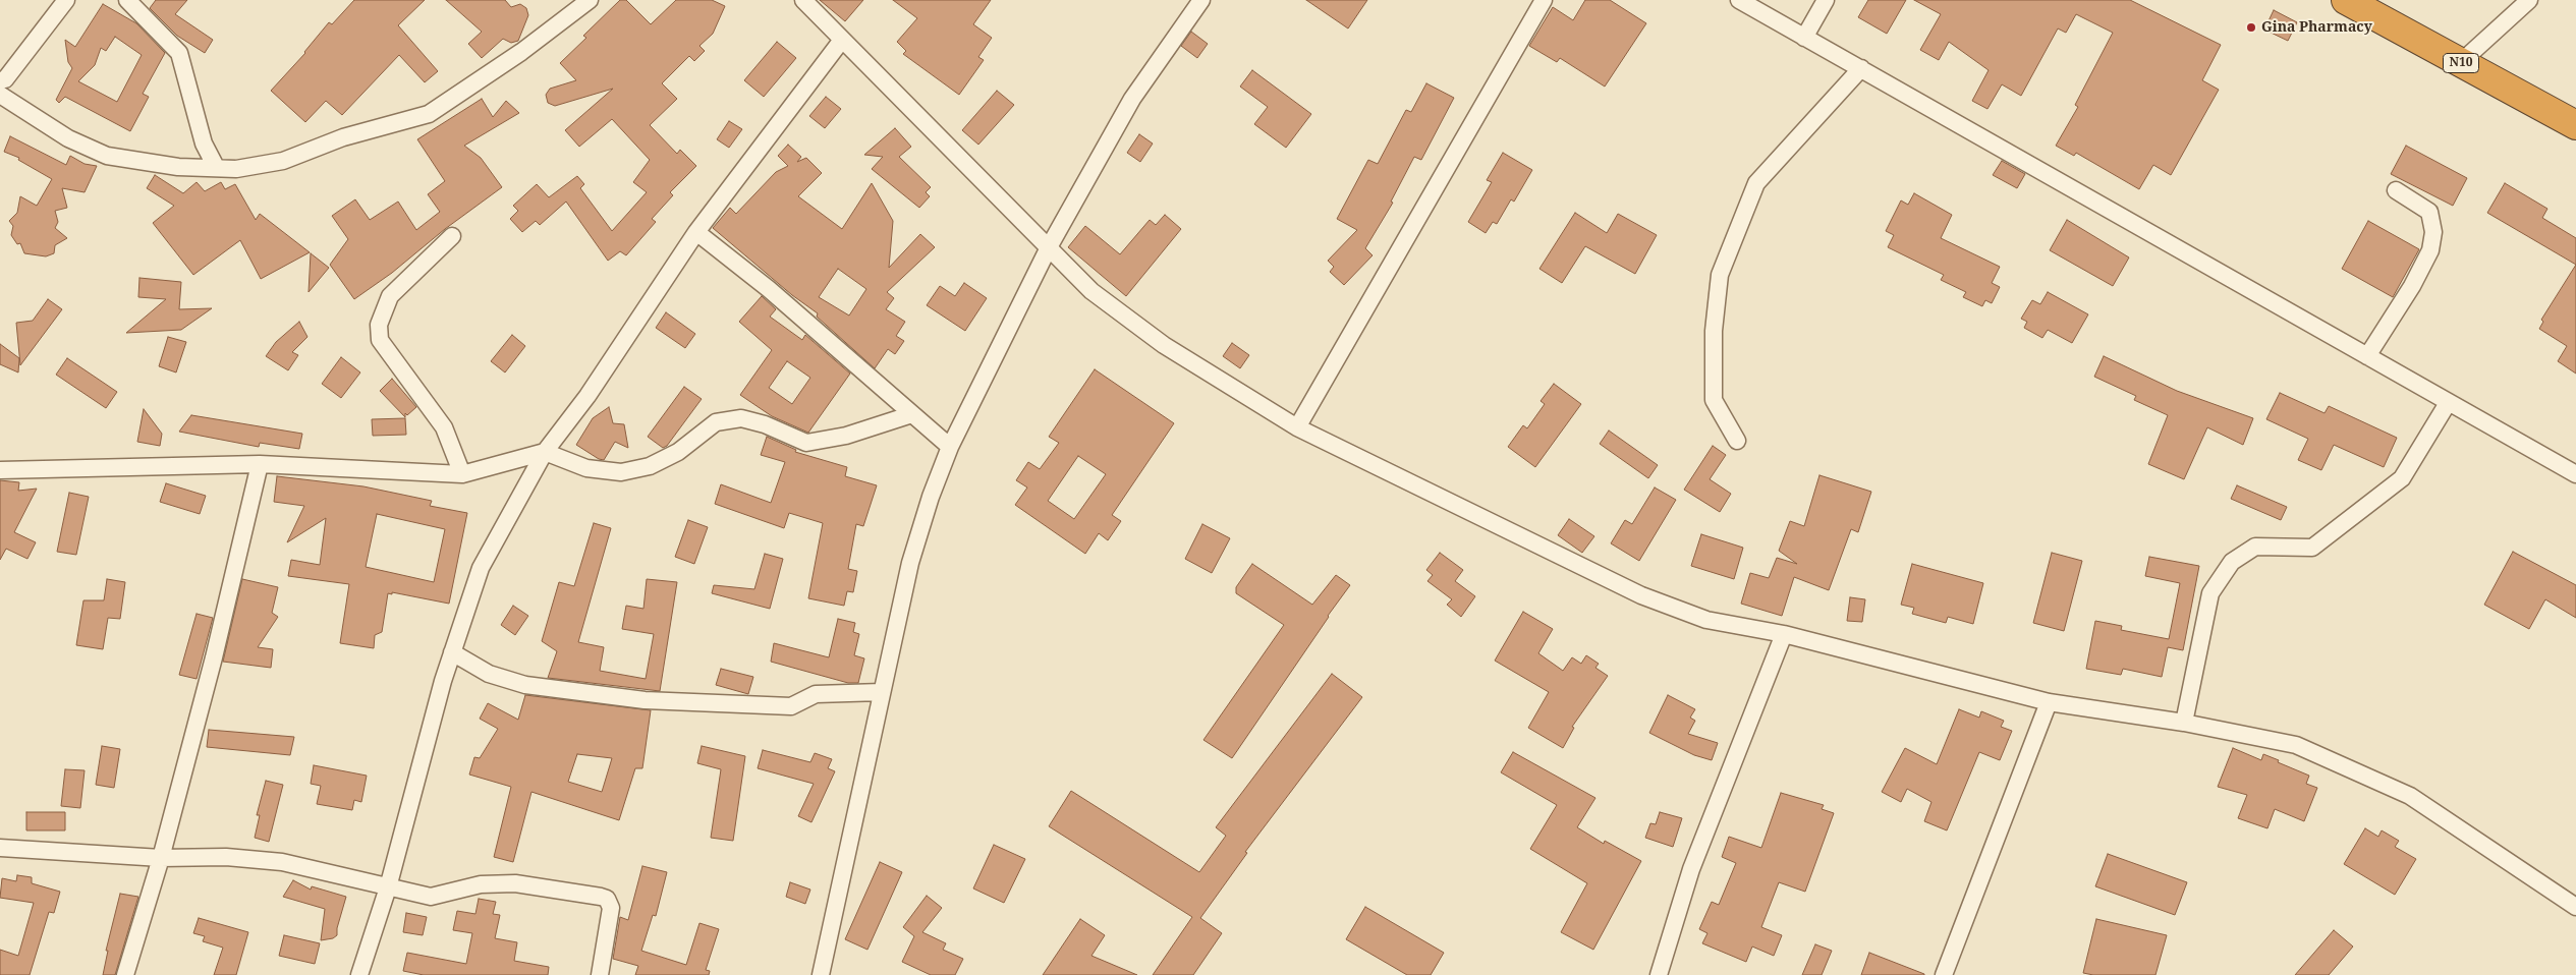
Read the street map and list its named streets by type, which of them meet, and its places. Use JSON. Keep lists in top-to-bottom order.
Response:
{
  "streets": {
    "highway": ["N10"]
  },
  "places": ["Gina Pharmacy"]
}
